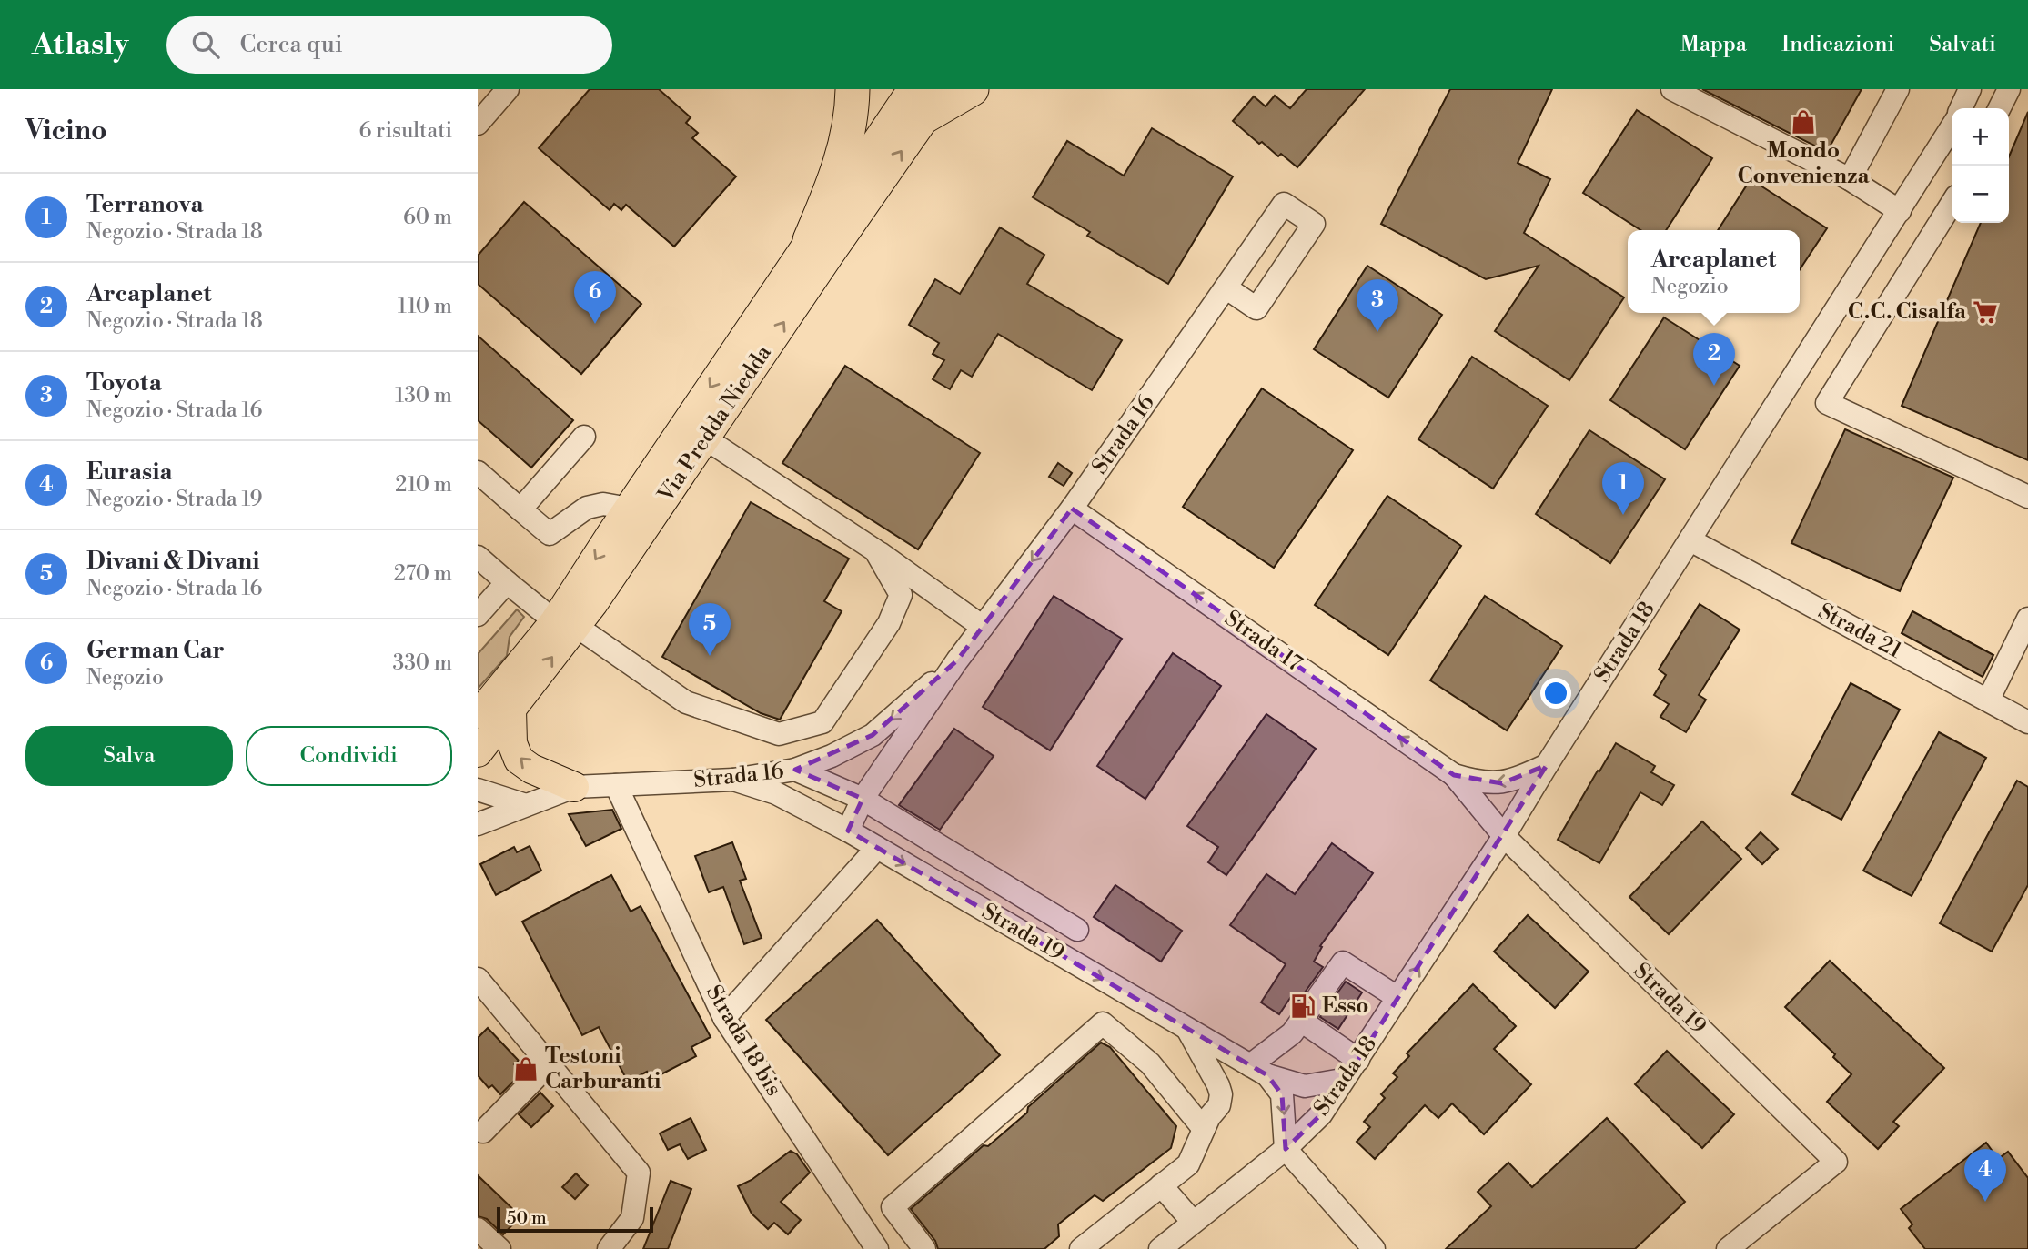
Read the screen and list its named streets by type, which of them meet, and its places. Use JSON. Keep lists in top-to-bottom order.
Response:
{
  "streets": {
    "main road": ["Via Predda Niedda"],
    "street": [
      "Strada 16",
      "Strada 21",
      "Strada 17",
      "Strada 18",
      "Strada 19",
      "Strada 18 bis"
    ]
  },
  "crossings": [
    ["Strada 16", "Strada 17"],
    ["Strada 16", "Strada 19"],
    ["Strada 16", "Strada 18 bis"],
    ["Strada 21", "Strada 18"],
    ["Strada 17", "Strada 18"],
    ["Strada 17", "Strada 19"],
    ["Strada 18", "Strada 19"]
  ],
  "one_way": ["Strada 17"],
  "places": {
    "shop": ["Mondo Convenienza", "Testoni Carburanti"],
    "supermarket": ["C.C. Cisalfa"],
    "fuel station": ["Esso"]
  },
  "scale_bar": "50 m",
  "page": {
    "header": "Atlasly",
    "search": "Cerca qui",
    "nav": ["Mappa", "Indicazioni", "Salvati"],
    "heading": ["Vicino", "6 risultati"],
    "map_buttons": ["+", "−"],
    "list": [
      {
        "mark": "1",
        "name": "Terranova",
        "note": "Negozio · Strada 18",
        "value": "60 m"
      },
      {
        "mark": "2",
        "name": "Arcaplanet",
        "note": "Negozio · Strada 18",
        "value": "110 m"
      },
      {
        "mark": "3",
        "name": "Toyota",
        "note": "Negozio · Strada 16",
        "value": "130 m"
      },
      {
        "mark": "4",
        "name": "Eurasia",
        "note": "Negozio · Strada 19",
        "value": "210 m"
      },
      {
        "mark": "5",
        "name": "Divani & Divani",
        "note": "Negozio · Strada 16",
        "value": "270 m"
      },
      {
        "mark": "6",
        "name": "German Car",
        "note": "Negozio",
        "value": "330 m"
      }
    ],
    "popup": ["Arcaplanet", "Negozio"],
    "pins": [
      "6",
      "3",
      "2",
      "1",
      "5",
      "4"
    ],
    "buttons": ["Salva", "Condividi"],
    "scale": "50 m"
  }
}
